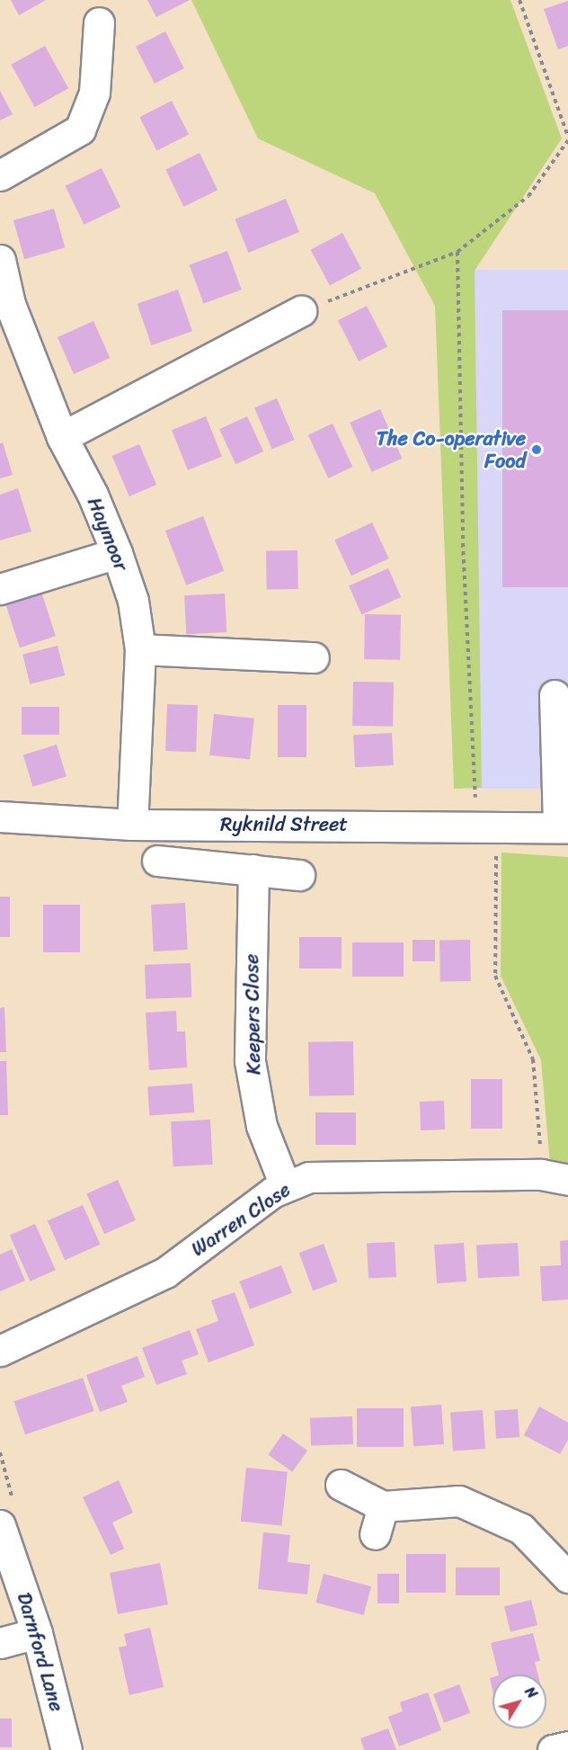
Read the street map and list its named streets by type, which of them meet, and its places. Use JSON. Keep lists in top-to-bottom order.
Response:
{
  "streets": {
    "street": [
      "Haymoor",
      "Ryknild Street",
      "Keepers Close",
      "Warren Close",
      "Darnford Lane"
    ]
  },
  "crossings": [
    ["Haymoor", "Ryknild Street"],
    ["Keepers Close", "Warren Close"]
  ],
  "places": ["The Co-operative Food"],
  "north": "top right"
}
